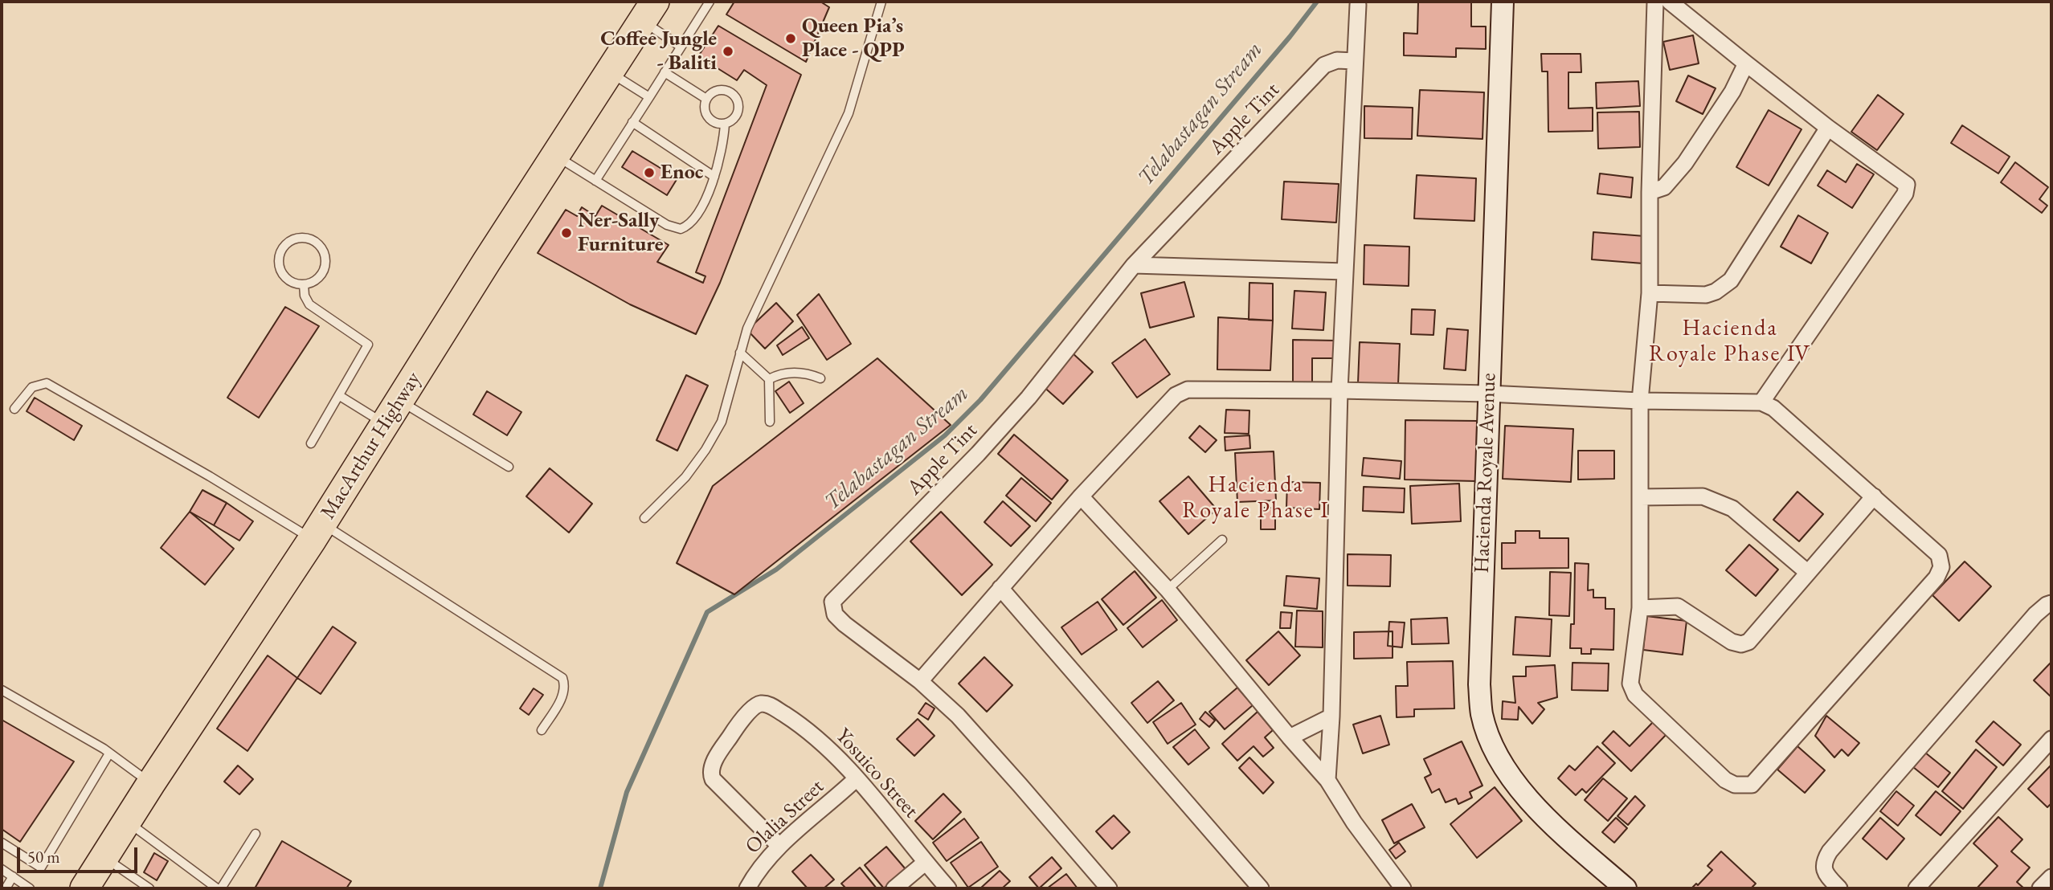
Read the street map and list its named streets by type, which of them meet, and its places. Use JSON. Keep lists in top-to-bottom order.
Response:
{
  "streets": {
    "highway": ["MacArthur Highway"],
    "street": [
      "Apple Tint",
      "Hacienda Royale Avenue",
      "Yosuico Street",
      "Olalia Street"
    ]
  },
  "crossings": [
    ["Yosuico Street", "Olalia Street"]
  ],
  "districts": ["Hacienda Royale Phase Ⅳ", "Hacienda Royale Phase Ⅰ"],
  "water": ["Telabastagan Stream"],
  "places": [
    "Queen Pia’s Place - QPP",
    "Coffee Jungle - Baliti",
    "Enoc",
    "Ner-Sally Furniture"
  ],
  "scale_bar": "50 m"
}
